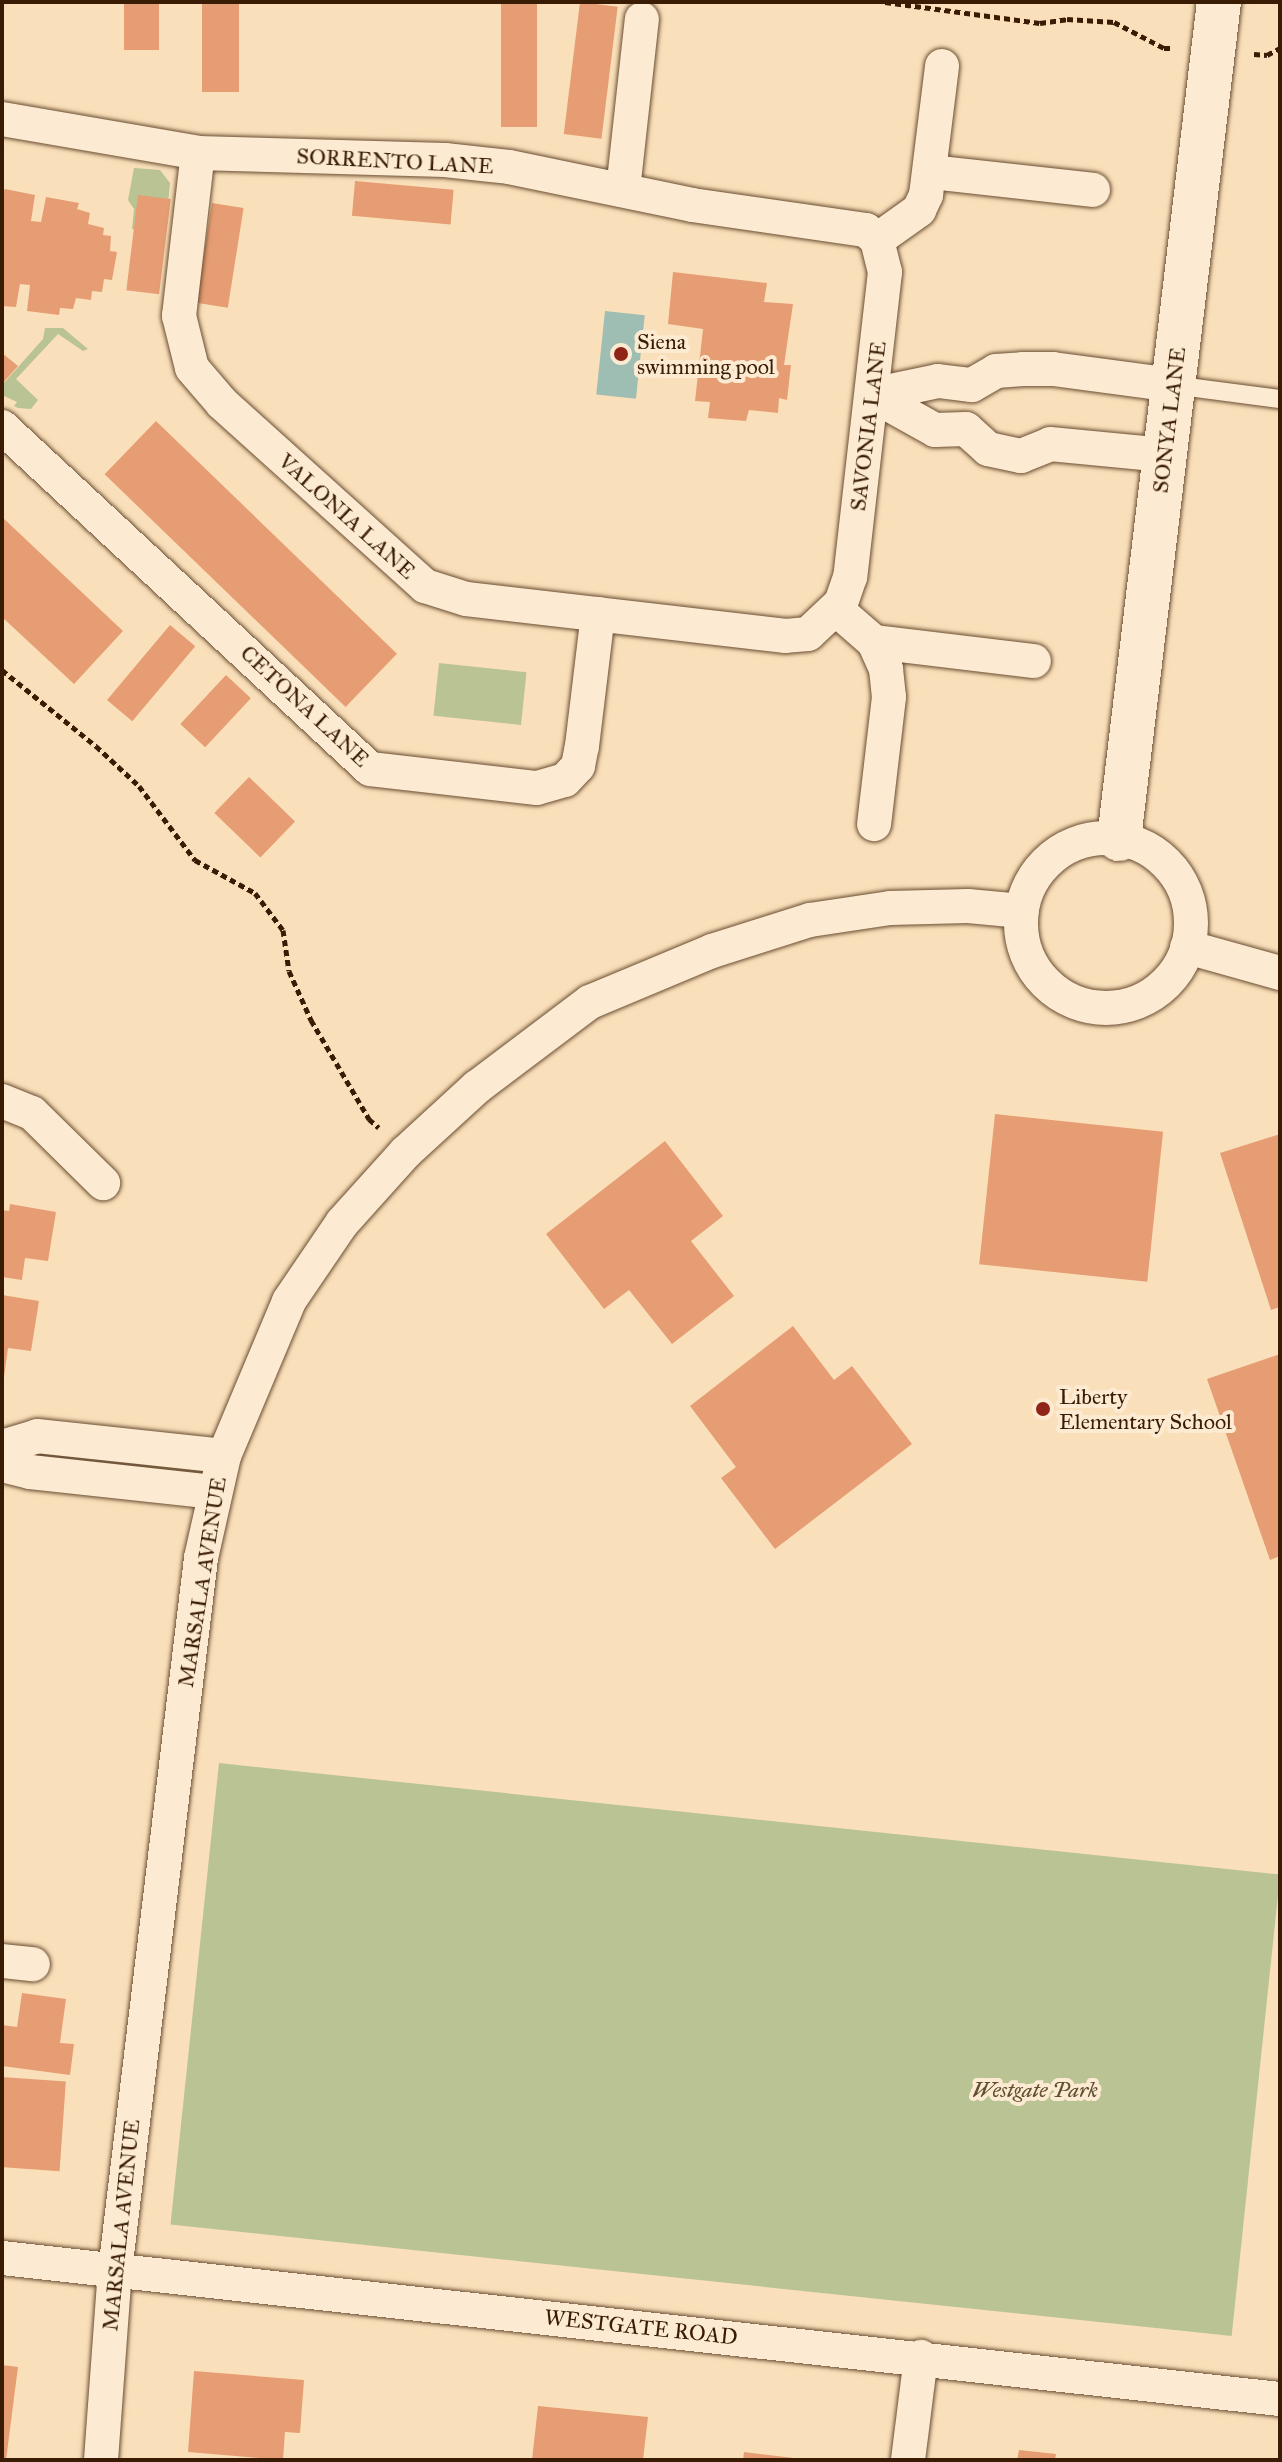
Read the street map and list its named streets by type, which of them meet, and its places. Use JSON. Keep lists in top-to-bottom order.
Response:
{
  "streets": {
    "street": [
      "SORRENTO LANE",
      "SONYA LANE",
      "SAVONIA LANE",
      "VALONIA LANE",
      "CETONA LANE",
      "MARSALA AVENUE",
      "WESTGATE ROAD"
    ]
  },
  "crossings": [
    ["SORRENTO LANE", "SAVONIA LANE"],
    ["SORRENTO LANE", "VALONIA LANE"],
    ["SONYA LANE", "MARSALA AVENUE"],
    ["SAVONIA LANE", "VALONIA LANE"],
    ["VALONIA LANE", "CETONA LANE"],
    ["MARSALA AVENUE", "WESTGATE ROAD"]
  ],
  "parks": ["Westgate Park"],
  "places": ["Siena swimming pool", "Liberty Elementary School"]
}
